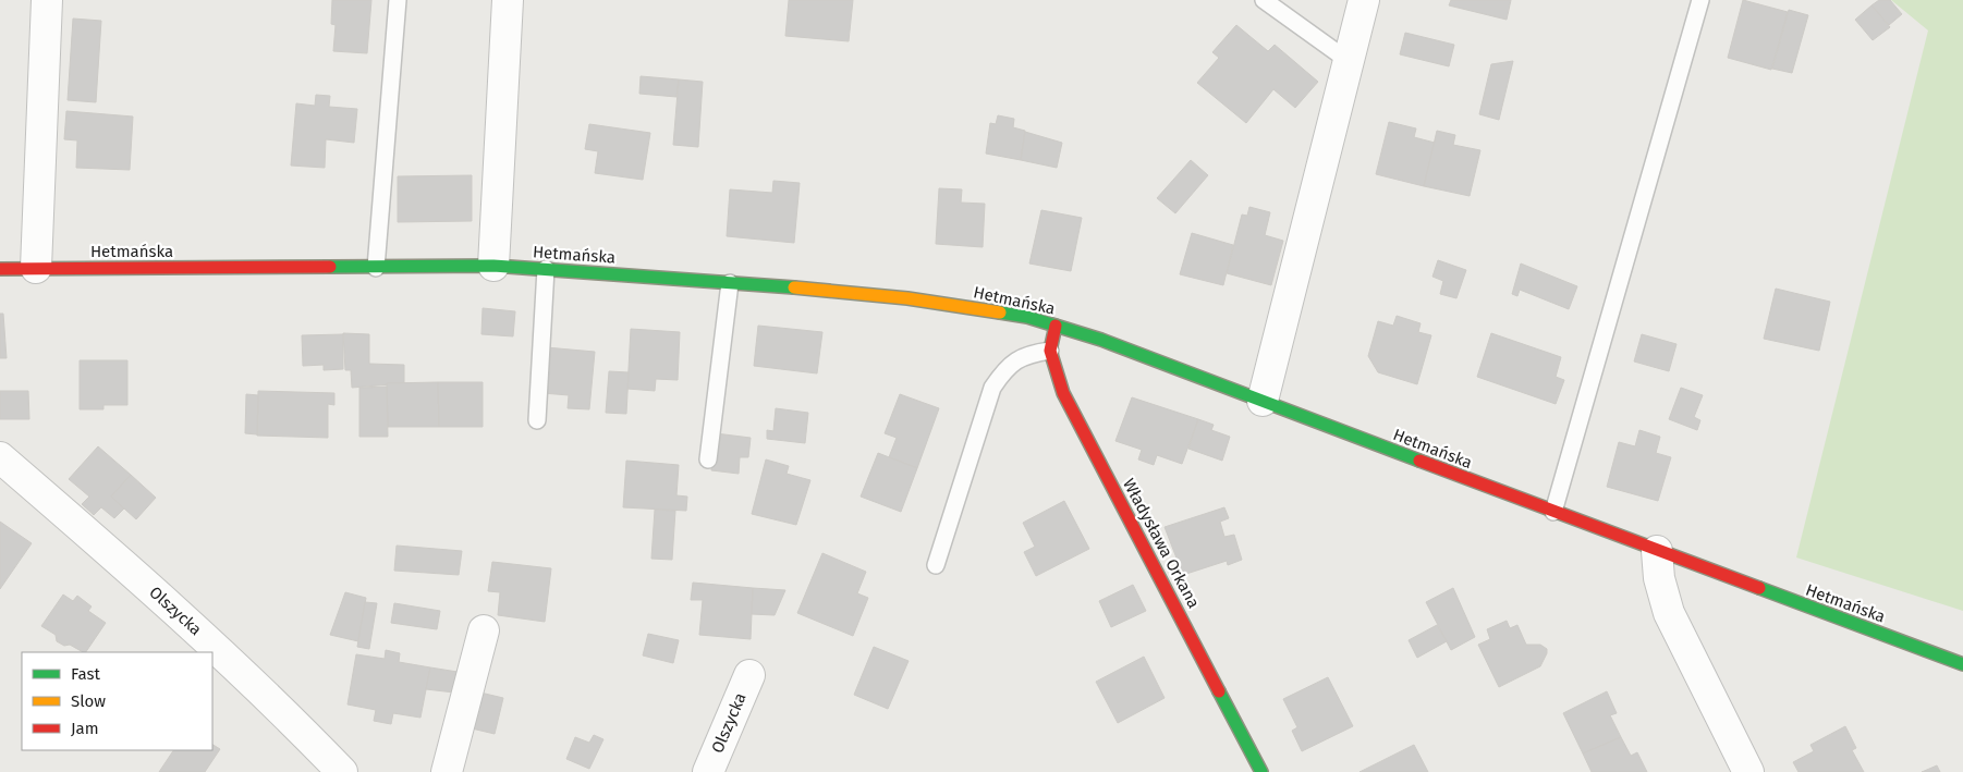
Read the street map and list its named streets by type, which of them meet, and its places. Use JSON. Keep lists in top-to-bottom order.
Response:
{
  "streets": {
    "street": ["Hetmańska", "Władysława Orkana", "Olszycka"]
  },
  "crossings": [
    ["Hetmańska", "Władysława Orkana"]
  ],
  "legend": ["Fast", "Slow", "Jam"]
}
